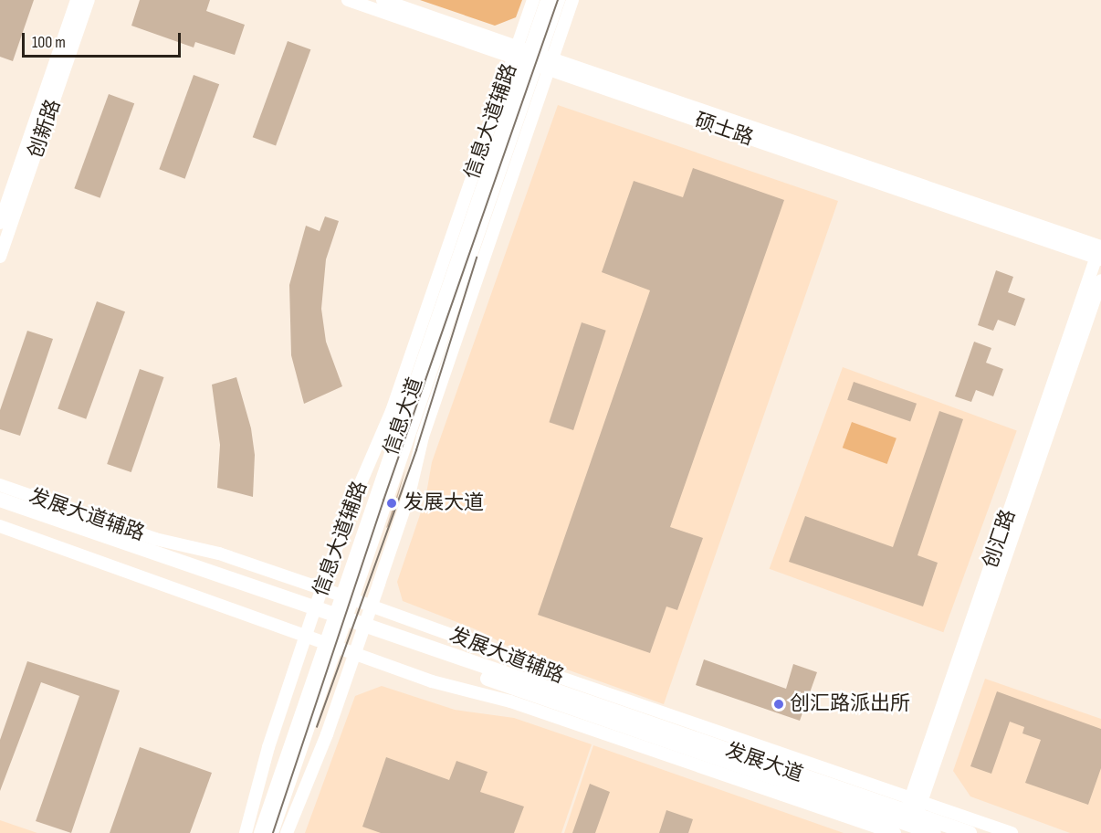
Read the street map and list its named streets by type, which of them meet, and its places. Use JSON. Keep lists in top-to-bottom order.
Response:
{
  "streets": {
    "main road": ["发展大道"],
    "street": [
      "信息大道辅路",
      "创新路",
      "硕士路",
      "信息大道",
      "发展大道辅路",
      "创汇路"
    ]
  },
  "crossings": [
    ["信息大道辅路", "硕士路"],
    ["信息大道辅路", "信息大道"],
    ["信息大道辅路", "发展大道辅路"],
    ["信息大道辅路", "发展大道"],
    ["硕士路", "信息大道"],
    ["硕士路", "创汇路"],
    ["信息大道", "发展大道辅路"],
    ["信息大道", "发展大道"],
    ["发展大道辅路", "创汇路"],
    ["发展大道辅路", "发展大道"],
    ["创汇路", "发展大道"]
  ],
  "places": ["发展大道", "创汇路派出所"],
  "scale_bar": "100 m"
}
